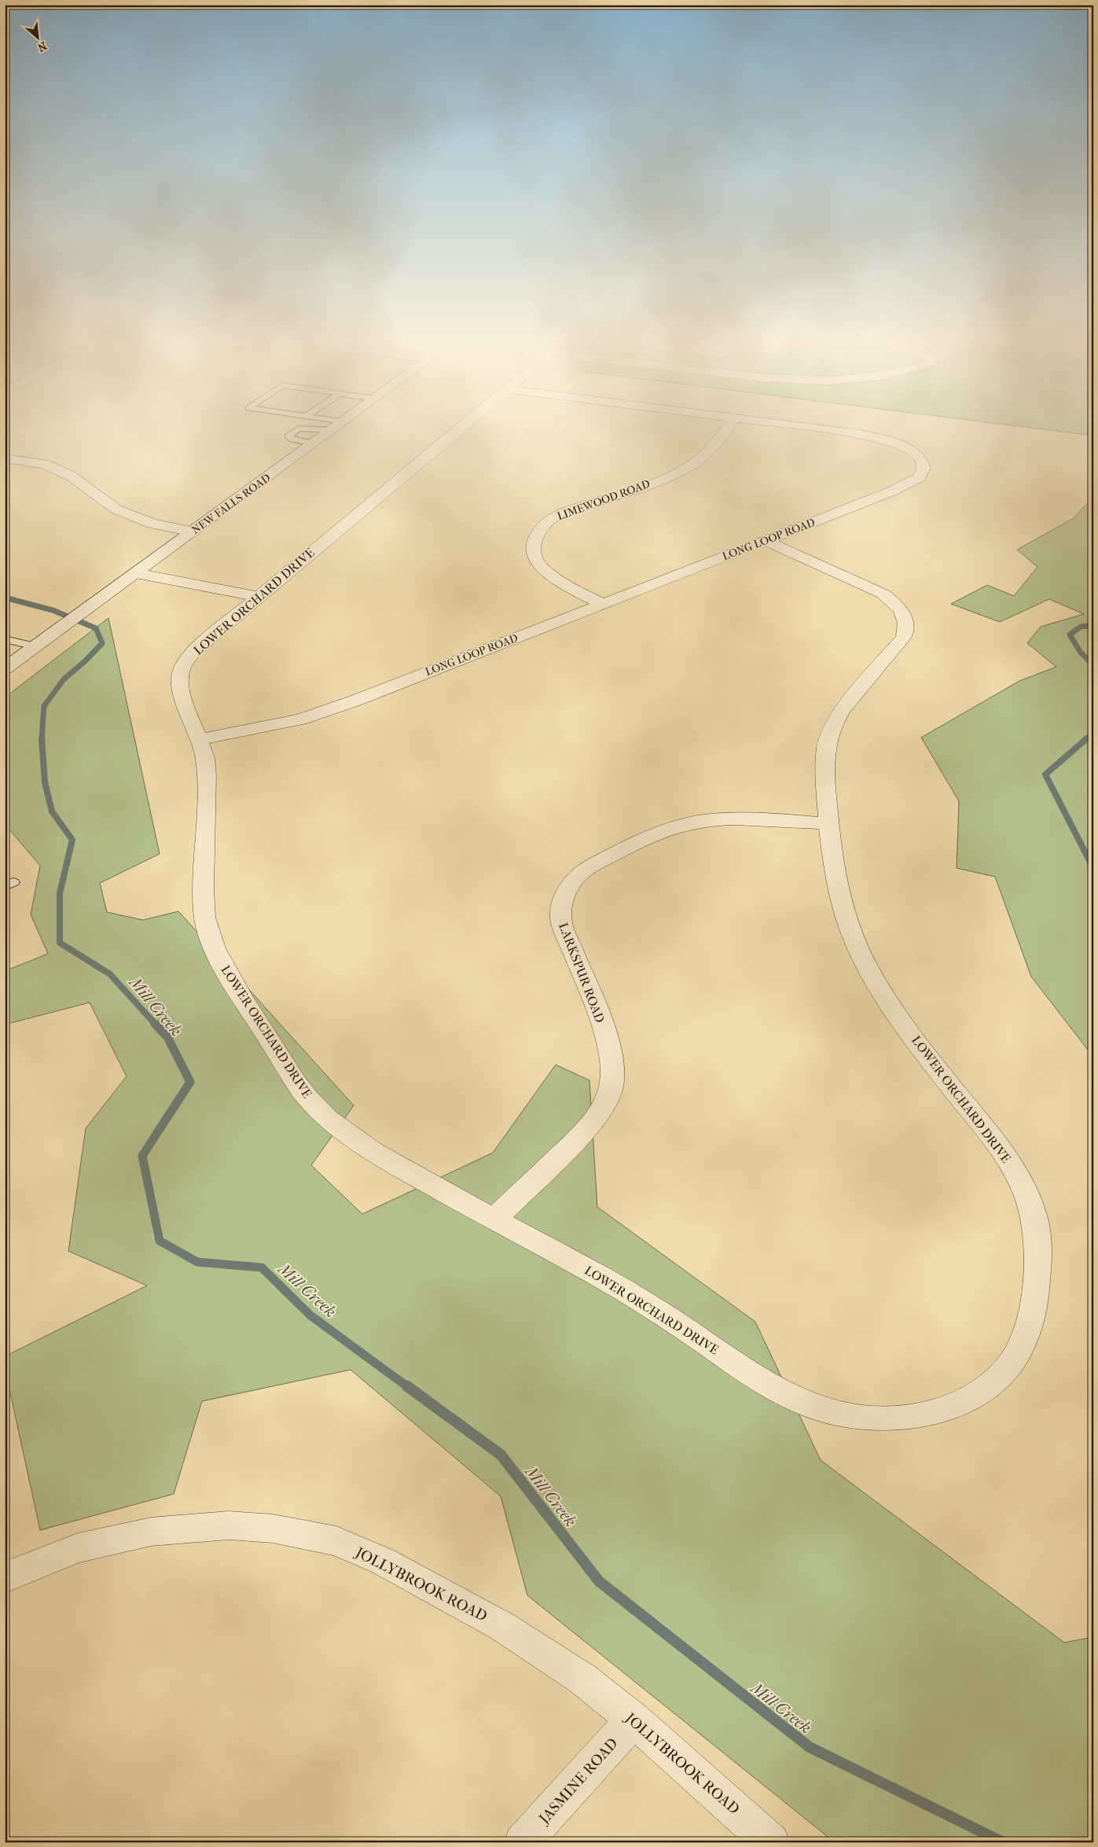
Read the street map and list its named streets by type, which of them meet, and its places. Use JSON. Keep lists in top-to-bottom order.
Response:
{
  "streets": {
    "street": [
      "LIMEWOOD ROAD",
      "NEW FALLS ROAD",
      "LONG LOOP ROAD",
      "LOWER ORCHARD DRIVE",
      "LARKSPUR ROAD",
      "JOLLYBROOK ROAD",
      "JASMINE ROAD"
    ]
  },
  "crossings": [
    ["LIMEWOOD ROAD", "LONG LOOP ROAD"],
    ["LONG LOOP ROAD", "LOWER ORCHARD DRIVE"],
    ["LOWER ORCHARD DRIVE", "LARKSPUR ROAD"],
    ["JOLLYBROOK ROAD", "JASMINE ROAD"]
  ],
  "water": ["Mill Creek"],
  "north": "bottom right"
}
